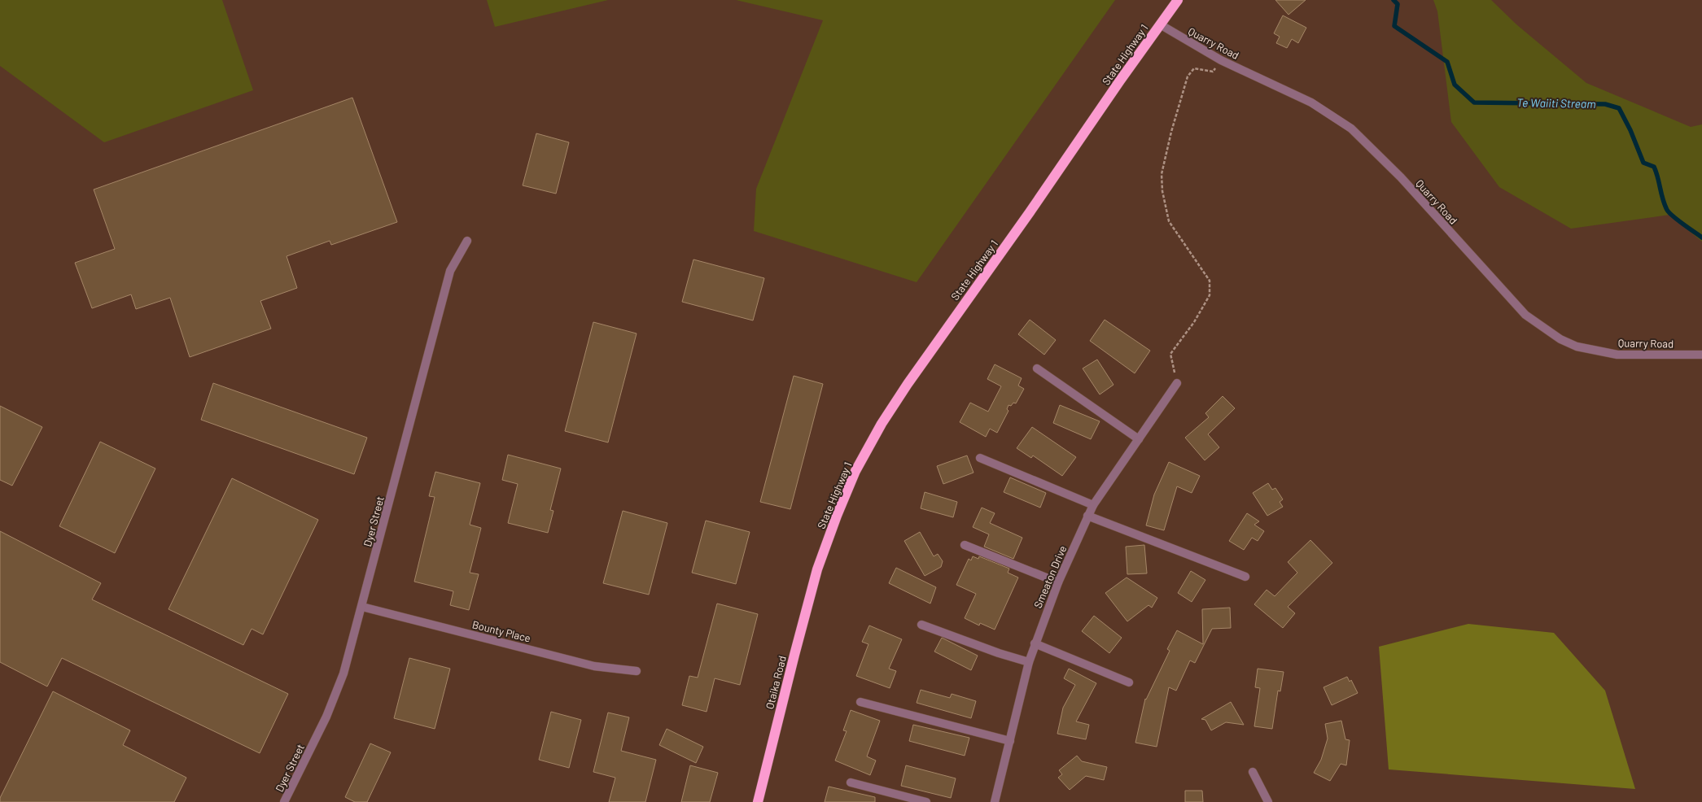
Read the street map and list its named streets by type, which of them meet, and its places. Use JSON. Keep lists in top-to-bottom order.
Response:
{
  "streets": {
    "highway": ["State Highway 1", "Otaika Road"],
    "street": [
      "Quarry Road",
      "Dyer Street",
      "Smeaton Drive",
      "Bounty Place"
    ]
  },
  "crossings": [
    ["Quarry Road", "State Highway 1"],
    ["State Highway 1", "Otaika Road"],
    ["Dyer Street", "Bounty Place"]
  ],
  "water": ["Te Waiiti Stream"]
}
